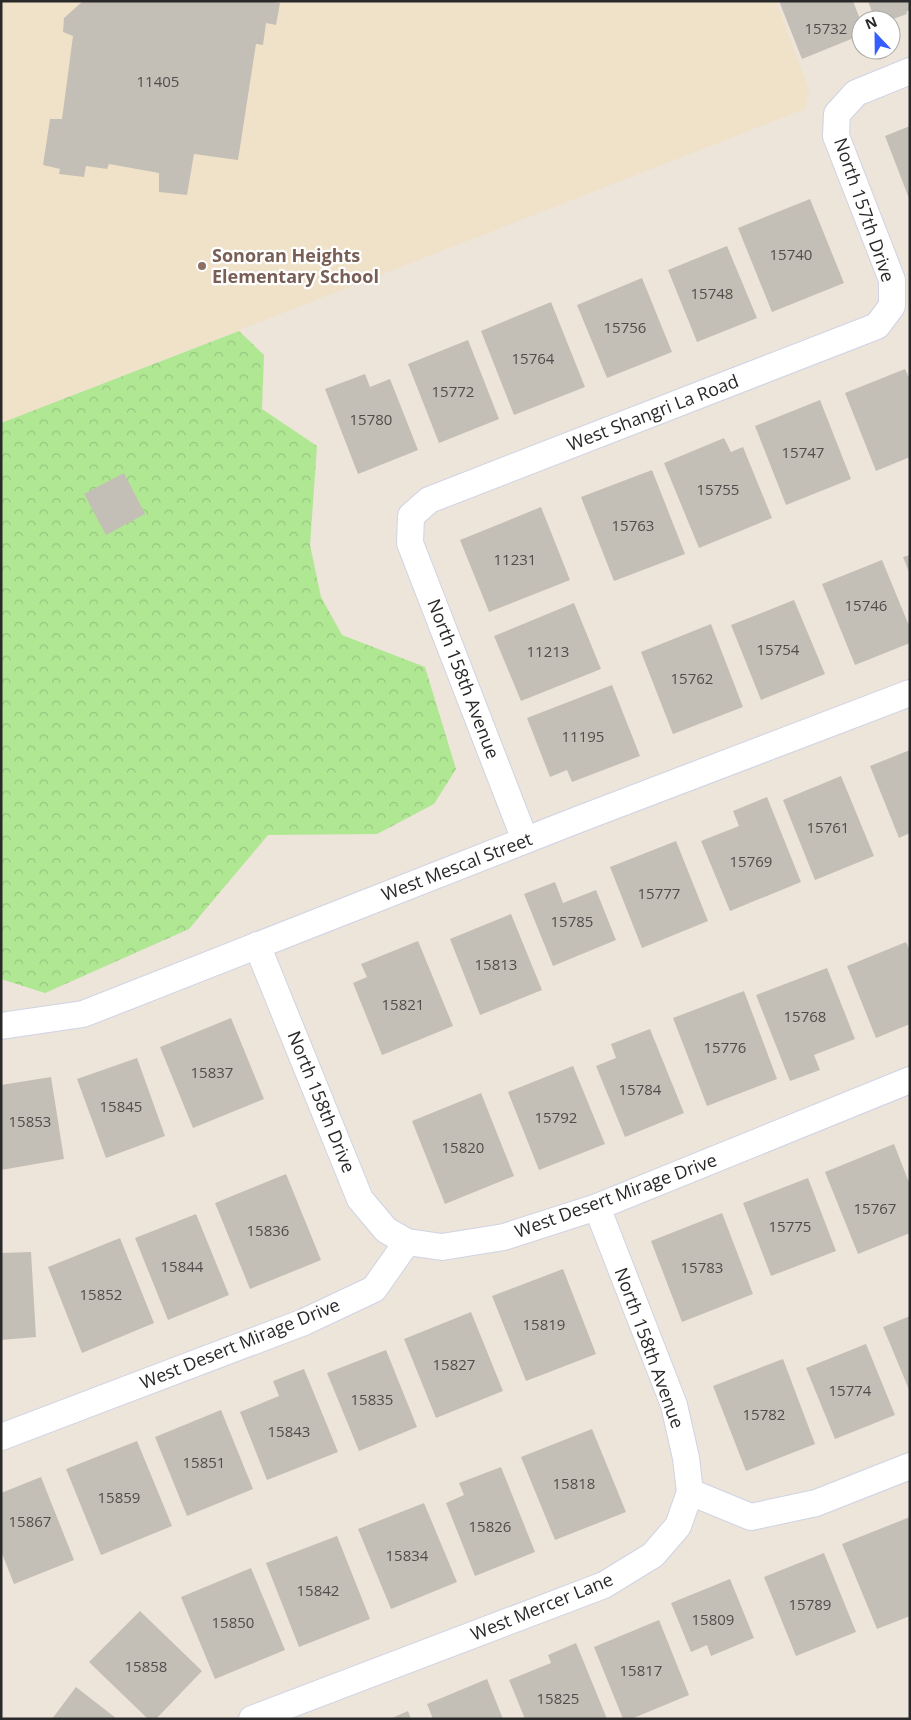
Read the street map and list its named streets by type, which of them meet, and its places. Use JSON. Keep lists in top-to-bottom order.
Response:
{
  "streets": {
    "street": [
      "North 157th Drive",
      "West Shangri La Road",
      "North 158th Avenue",
      "West Mescal Street",
      "North 158th Drive",
      "West Desert Mirage Drive",
      "West Mercer Lane"
    ]
  },
  "crossings": [
    ["North 157th Drive", "West Shangri La Road"],
    ["West Shangri La Road", "North 158th Avenue"],
    ["North 158th Avenue", "West Mescal Street"],
    ["North 158th Avenue", "West Desert Mirage Drive"],
    ["North 158th Avenue", "West Mercer Lane"],
    ["West Mescal Street", "North 158th Drive"],
    ["North 158th Drive", "West Desert Mirage Drive"]
  ],
  "places": ["Sonoran Heights Elementary School"],
  "house_numbers": [
    "15732",
    "11405",
    "15740",
    "15748",
    "15756",
    "15764",
    "15772",
    "15780",
    "15747",
    "15755",
    "15763",
    "11231",
    "15746",
    "15754",
    "11213",
    "15762",
    "11195",
    "15761",
    "15769",
    "15777",
    "15785",
    "15813",
    "15821",
    "15768",
    "15776",
    "15837",
    "15784",
    "15845",
    "15792",
    "15853",
    "15820",
    "15767",
    "15775",
    "15836",
    "15844",
    "15783",
    "15852",
    "15819",
    "15827",
    "15774",
    "15835",
    "15782",
    "15843",
    "15851",
    "15818",
    "15859",
    "15867",
    "15826",
    "15834",
    "15842",
    "15789",
    "15809",
    "15850",
    "15858",
    "15817",
    "15825"
  ],
  "north": "top"
}
